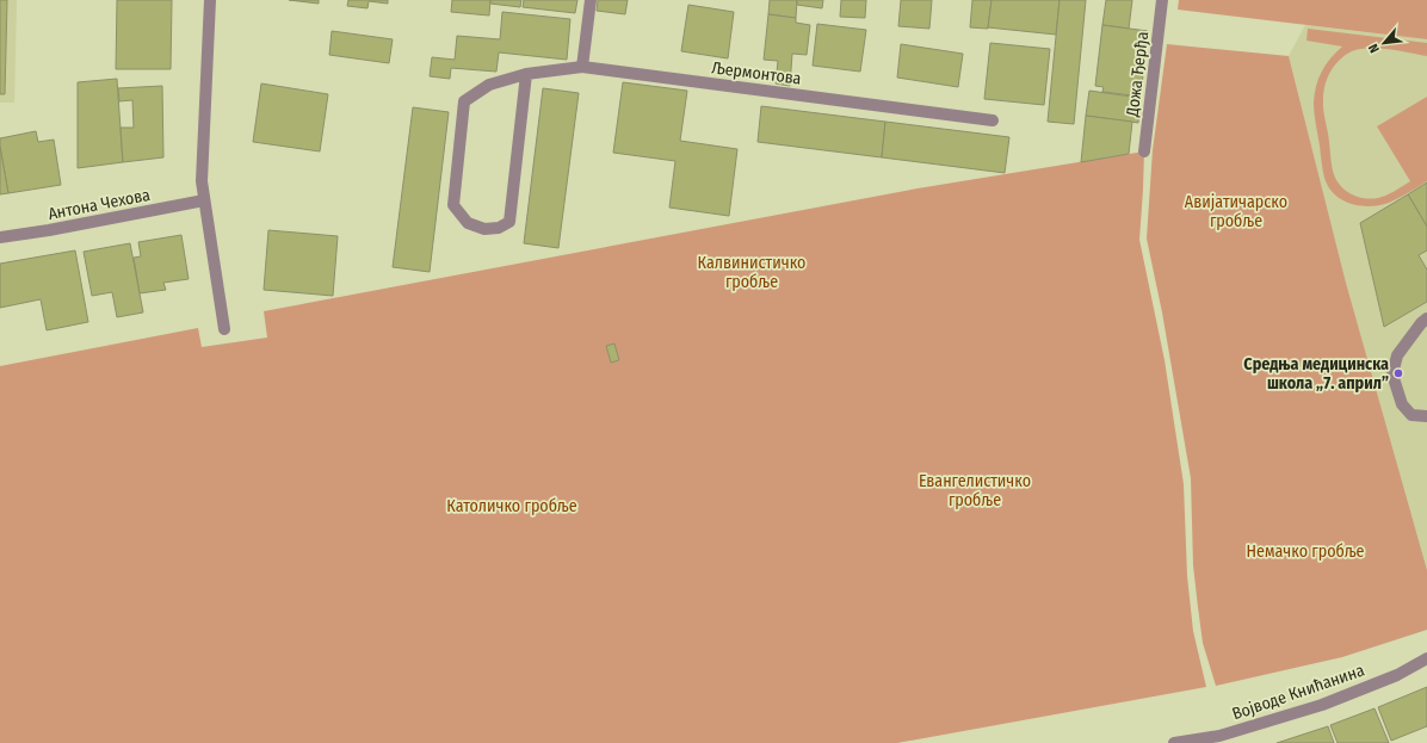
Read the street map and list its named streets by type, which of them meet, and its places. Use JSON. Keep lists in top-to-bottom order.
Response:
{
  "streets": {
    "street": [
      "Љермонтова",
      "Дожа Ђерђа",
      "Антона Чехова",
      "Војводе Книћанина"
    ]
  },
  "parks": [
    "Авијатичарско гробље",
    "Калвинистичко гробље",
    "Евангелистичко гробље",
    "Католичко гробље",
    "Немачко гробље"
  ],
  "places": ["Средња медицинска школа „7. април”"],
  "north": "bottom left"
}
